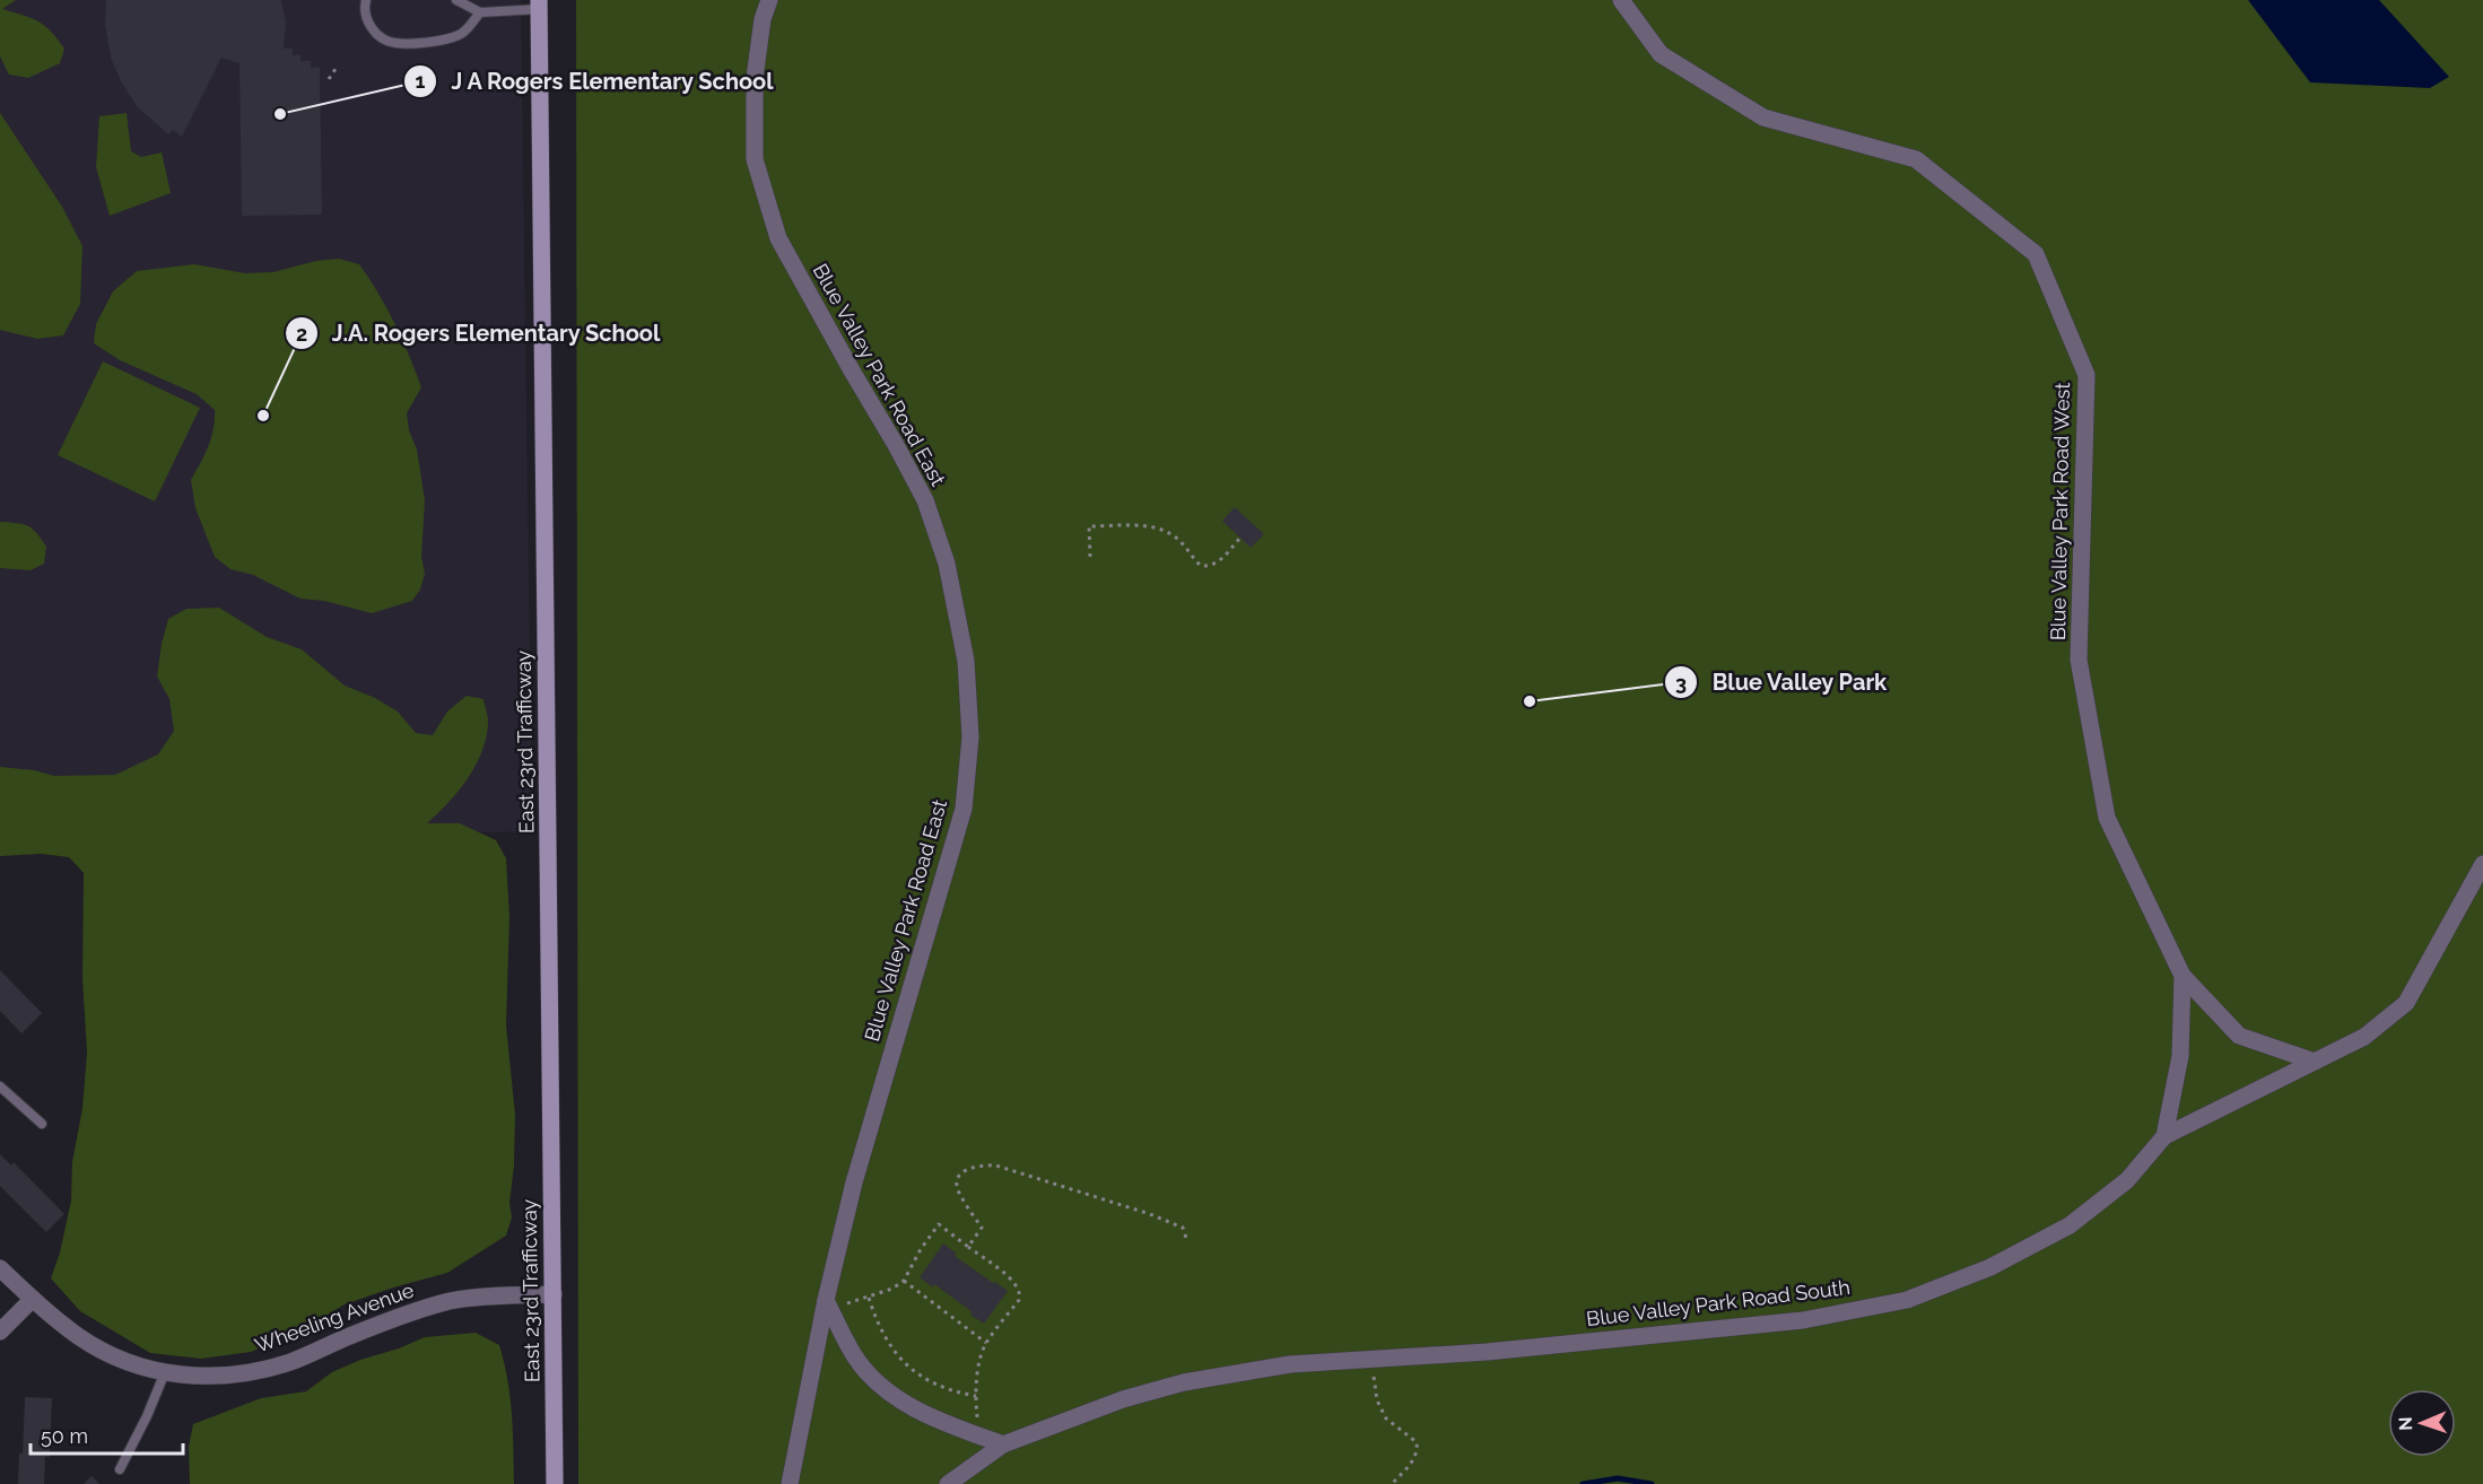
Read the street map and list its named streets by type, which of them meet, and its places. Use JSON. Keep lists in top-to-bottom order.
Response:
{
  "streets": {
    "main road": ["East 23rd Trafficway"],
    "street": [
      "Blue Valley Park Road East",
      "Blue Valley Park Road West",
      "Blue Valley Park Road South",
      "Wheeling Avenue"
    ]
  },
  "crossings": [
    ["Blue Valley Park Road West", "Blue Valley Park Road South"],
    ["East 23rd Trafficway", "Wheeling Avenue"]
  ],
  "places": ["J A Rogers Elementary School", "J.A. Rogers Elementary School", "Blue Valley Park"],
  "scale_bar": "50 m",
  "north": "left"
}
